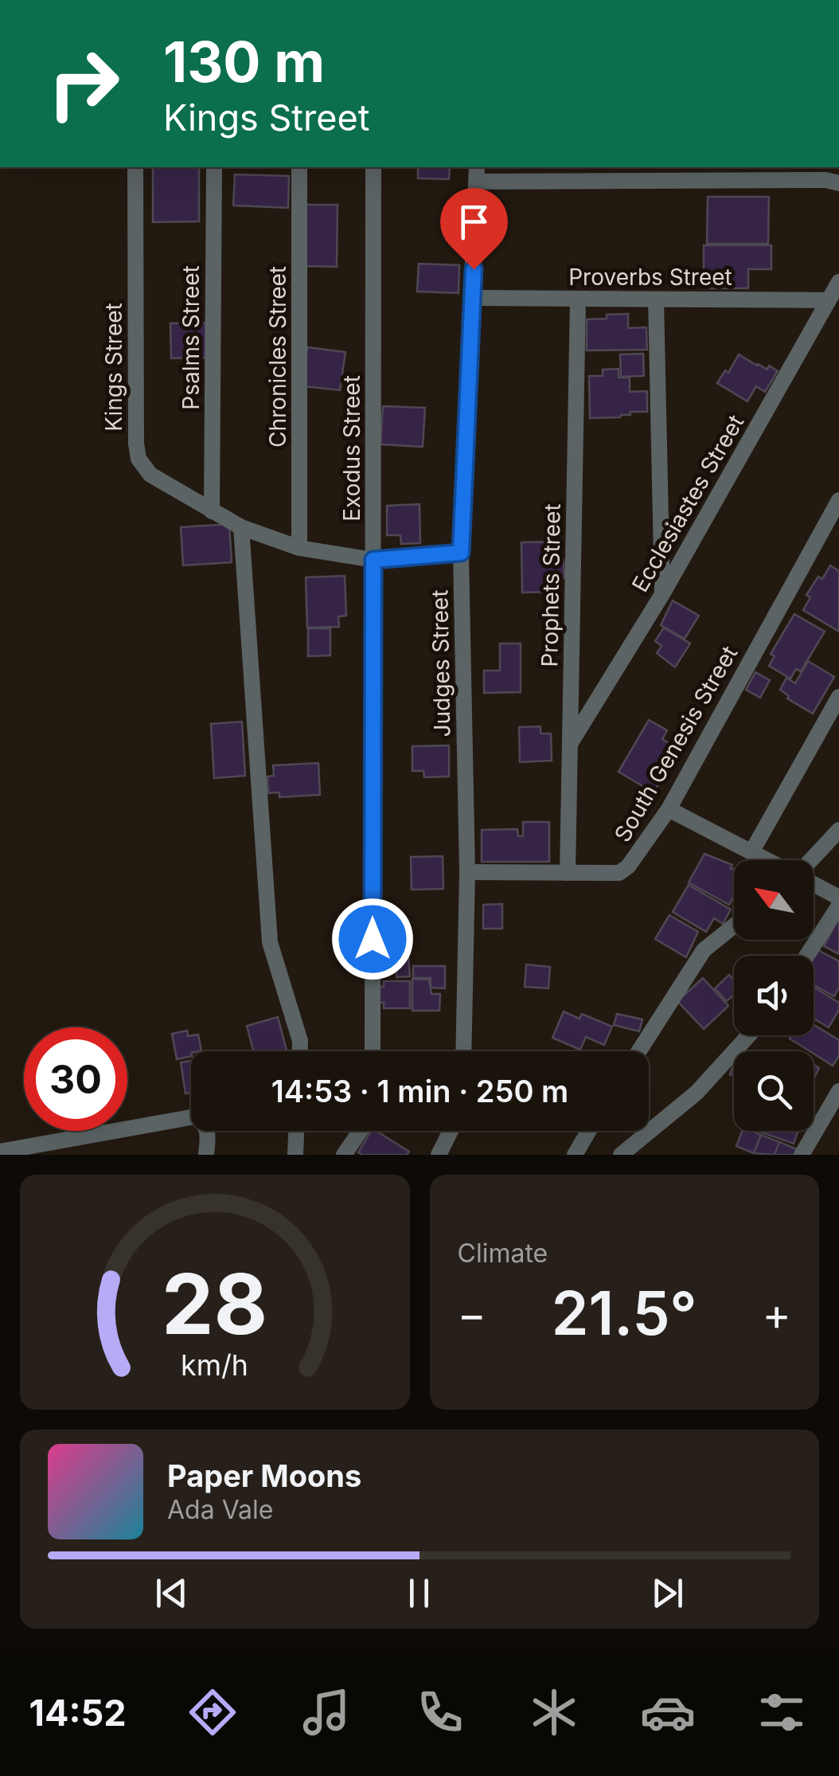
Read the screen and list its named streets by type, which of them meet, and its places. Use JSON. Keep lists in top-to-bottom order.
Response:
{
  "streets": {
    "street": [
      "Proverbs Street",
      "Psalms Street",
      "Chronicles Street",
      "Kings Street",
      "Exodus Street",
      "Ecclesiastes Street",
      "Prophets Street",
      "Judges Street",
      "South Genesis Street"
    ]
  },
  "crossings": [
    ["Proverbs Street", "Ecclesiastes Street"],
    ["Proverbs Street", "Prophets Street"],
    ["Proverbs Street", "Judges Street"],
    ["Psalms Street", "Kings Street"],
    ["Chronicles Street", "Kings Street"],
    ["Kings Street", "Exodus Street"],
    ["Kings Street", "Judges Street"],
    ["Ecclesiastes Street", "Prophets Street"],
    ["Prophets Street", "South Genesis Street"],
    ["Judges Street", "South Genesis Street"]
  ],
  "north": "top left",
  "page": {
    "turn": ["130 m", "Kings Street"],
    "limit": "30",
    "trip": "14:53 · 1 min · 250 m",
    "tile": "Climate",
    "heat": ["−", "21.5°", "+"],
    "song": ["Paper Moons", "Ada Vale"],
    "tabs": "14:52",
    "gauge": ["28", "km/h"]
  }
}
